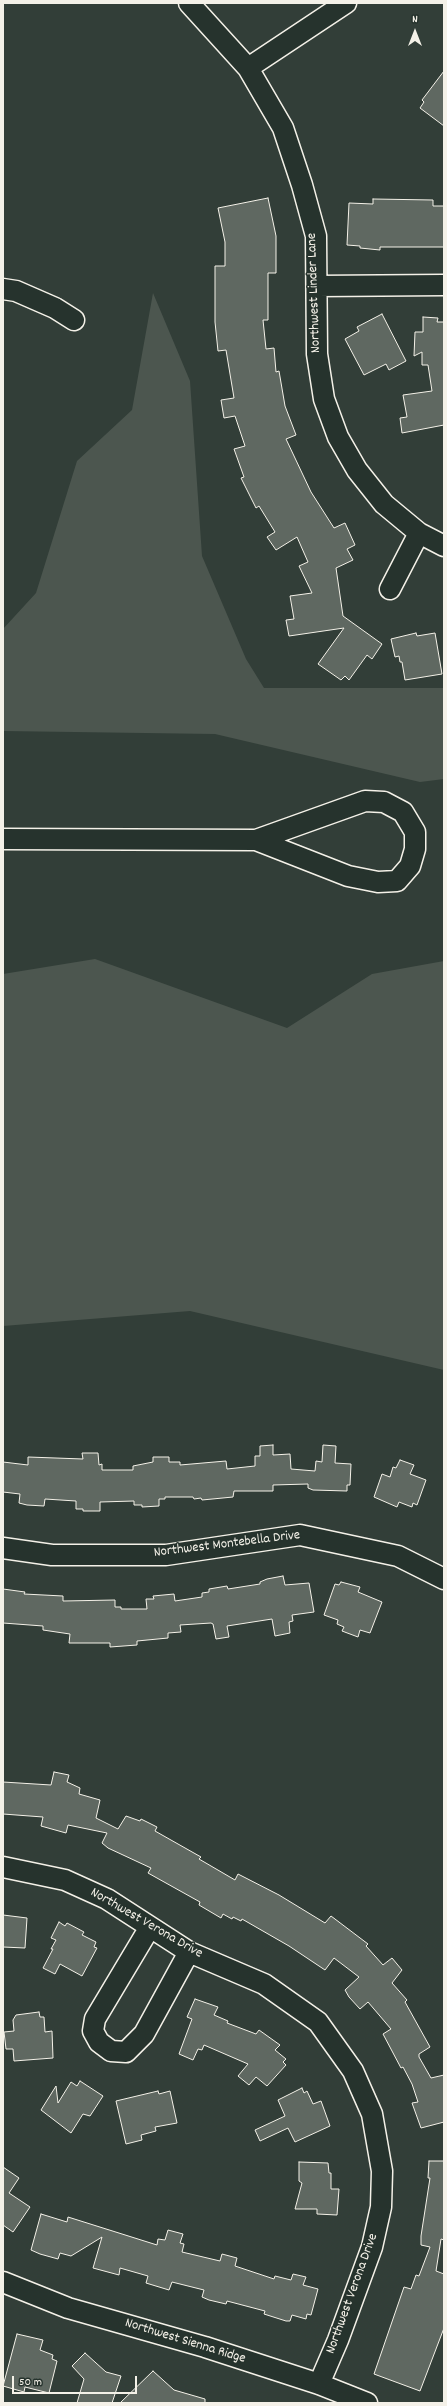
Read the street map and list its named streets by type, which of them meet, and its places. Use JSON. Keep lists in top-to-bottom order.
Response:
{
  "streets": {
    "street": [
      "Northwest Linder Lane",
      "Northwest Montebella Drive",
      "Northwest Verona Drive",
      "Northwest Sienna Ridge"
    ]
  },
  "crossings": [
    ["Northwest Verona Drive", "Northwest Sienna Ridge"]
  ],
  "scale_bar": "50 m",
  "north": "top"
}
